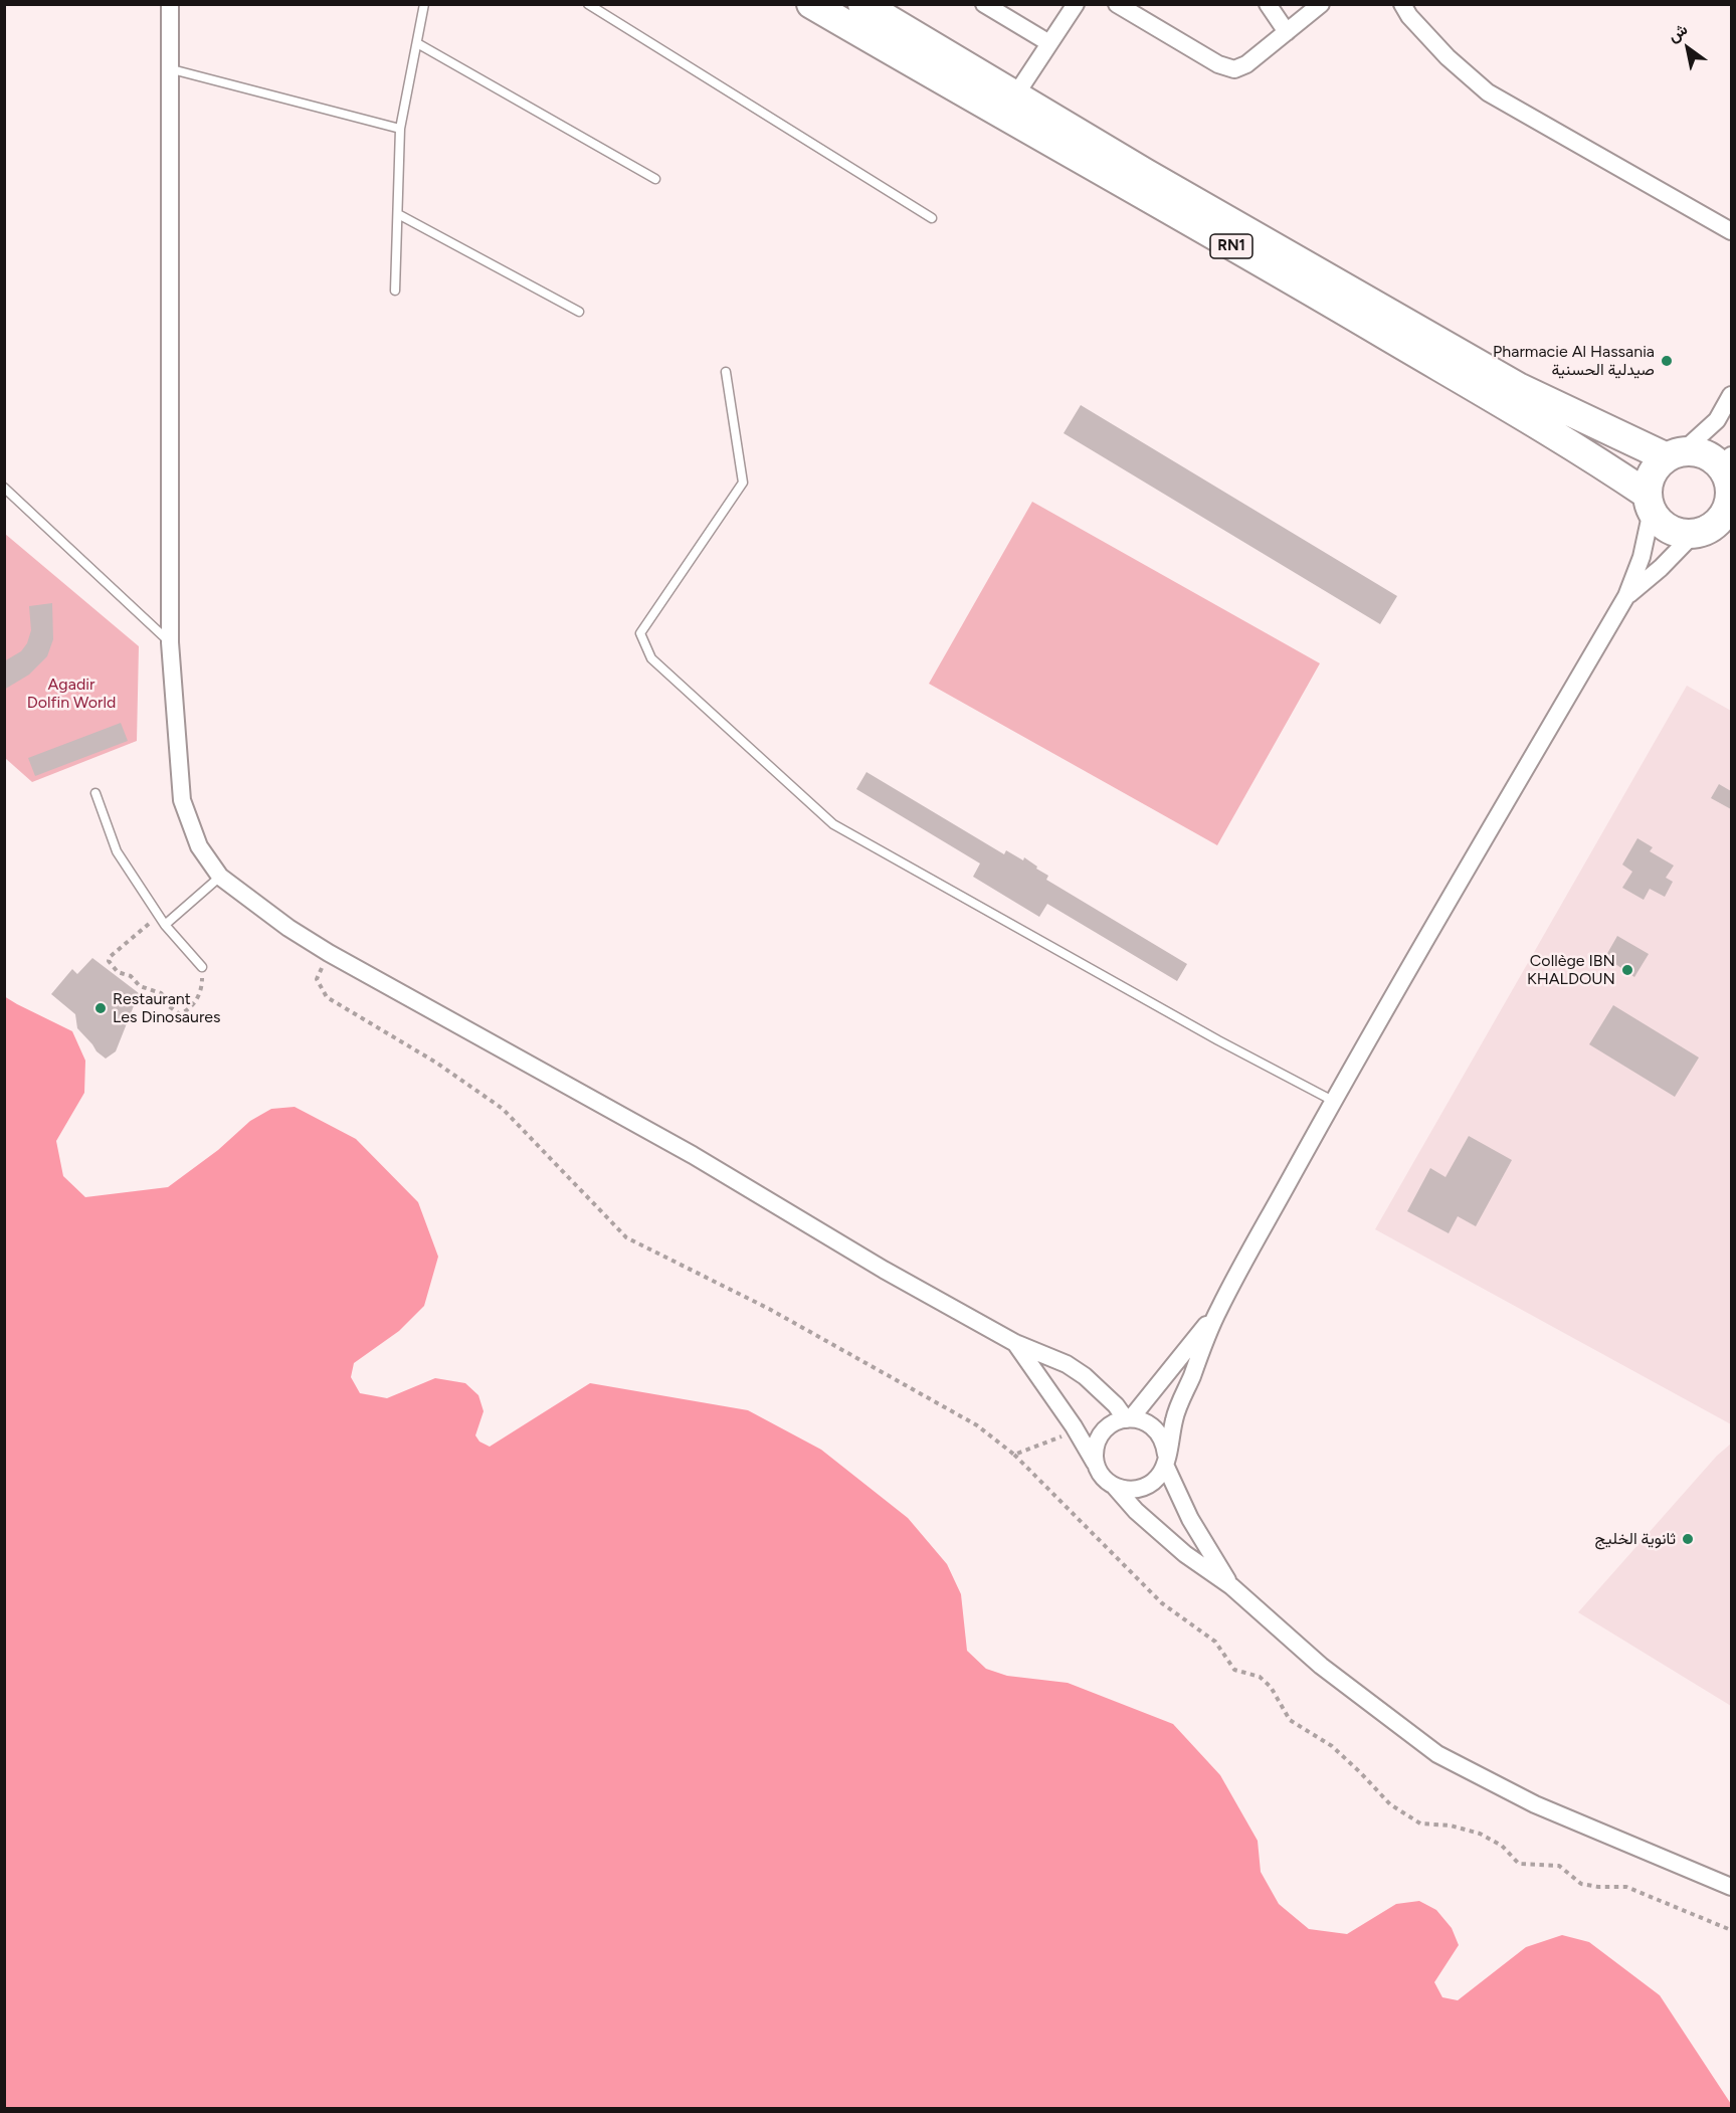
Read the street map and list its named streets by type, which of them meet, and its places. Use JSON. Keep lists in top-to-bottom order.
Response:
{
  "streets": {
    "highway": ["RN1"]
  },
  "parks": ["Agadir Dolfin World"],
  "places": [
    "Pharmacie Al Hassania صيدلية الحسنية",
    "Collège IBN KHALDOUN",
    "Restaurant Les Dinosaures",
    "ثانوية الخليج"
  ],
  "north": "top left"
}
